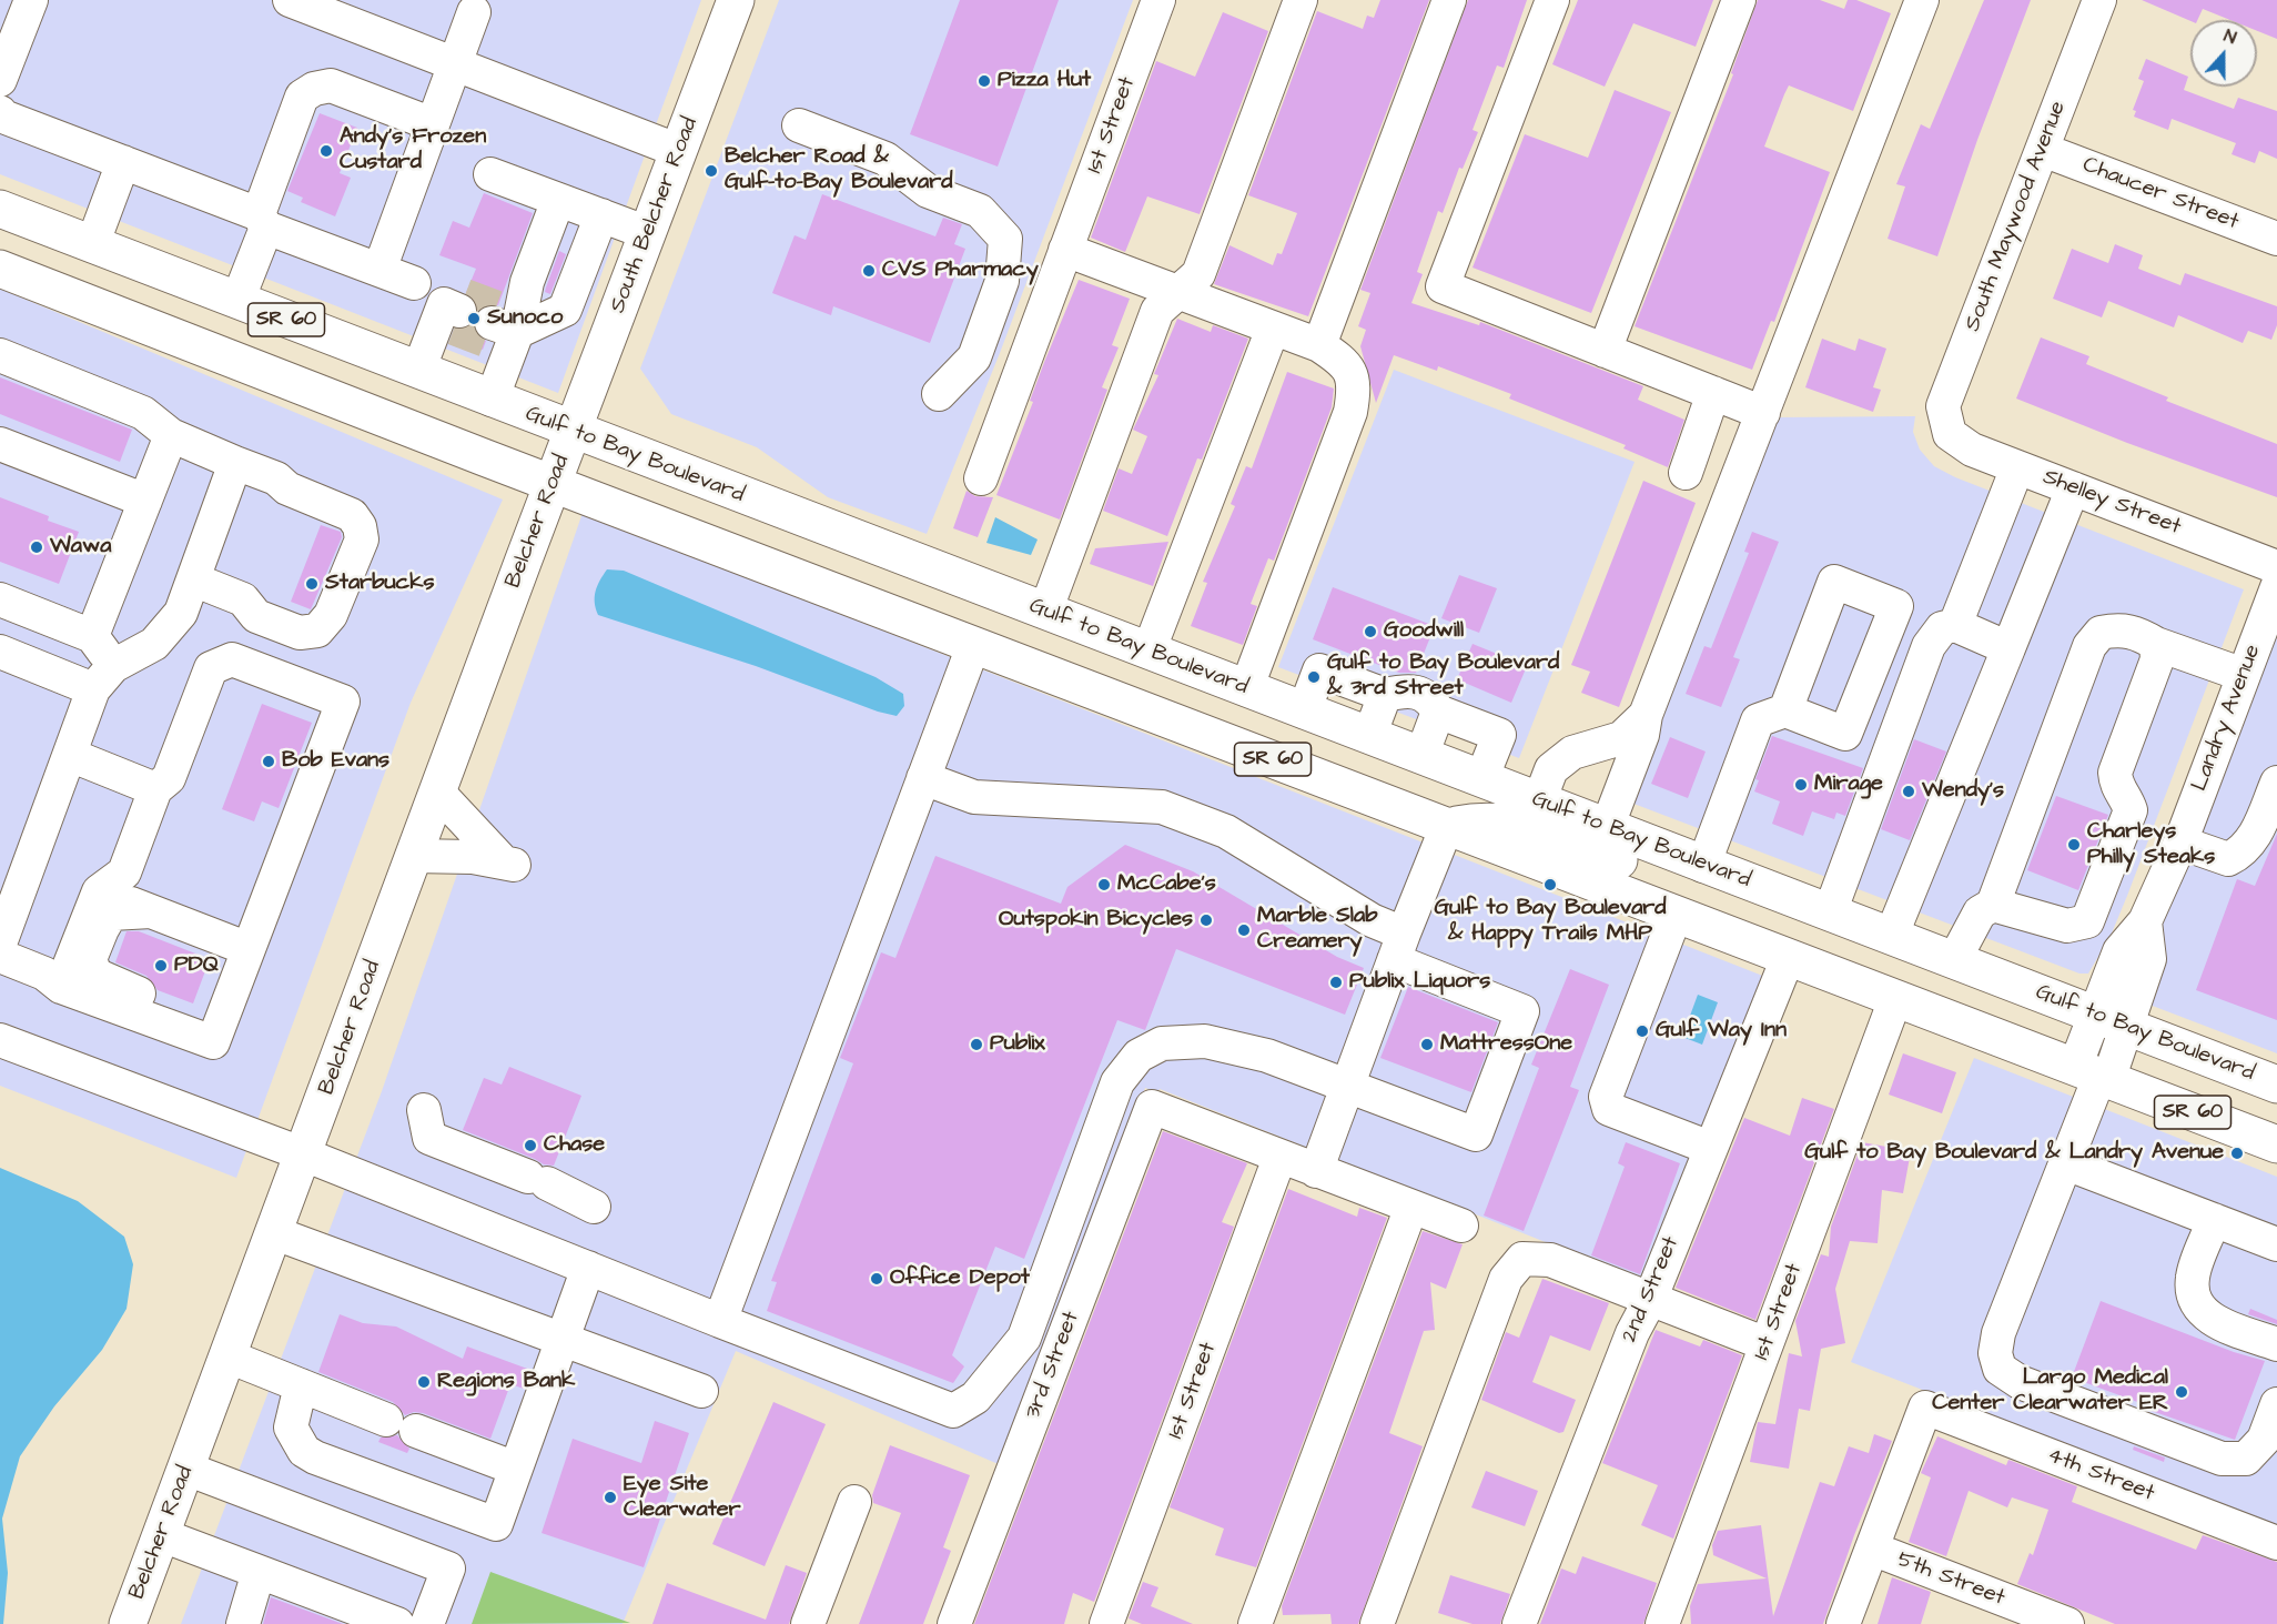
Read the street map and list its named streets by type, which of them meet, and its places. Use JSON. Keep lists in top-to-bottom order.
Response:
{
  "streets": {
    "main road": [
      "South Belcher Road",
      "SR 60",
      "Gulf to Bay Boulevard",
      "Belcher Road"
    ],
    "street": [
      "1st Street",
      "Chaucer Street",
      "South Maywood Avenue",
      "Shelley Street",
      "Landry Avenue",
      "2nd Street",
      "3rd Street",
      "4th Street",
      "5th Street"
    ]
  },
  "crossings": [
    ["1st Street", "SR 60"],
    ["1st Street", "3rd Street"],
    ["Chaucer Street", "South Maywood Avenue"],
    ["South Belcher Road", "Gulf to Bay Boulevard"],
    ["South Belcher Road", "Belcher Road"],
    ["South Maywood Avenue", "Shelley Street"],
    ["SR 60", "Belcher Road"],
    ["SR 60", "Landry Avenue"],
    ["SR 60", "2nd Street"],
    ["Gulf to Bay Boulevard", "Belcher Road"],
    ["Gulf to Bay Boulevard", "Landry Avenue"],
    ["4th Street", "5th Street"]
  ],
  "places": [
    "Pizza Hut",
    "Andy's Frozen Custard",
    "Belcher Road & Gulf-to-Bay Boulevard",
    "CVS Pharmacy",
    "Sunoco",
    "Wawa",
    "Starbucks",
    "Goodwill",
    "Gulf to Bay Boulevard & 3rd Street",
    "Bob Evans",
    "Mirage",
    "Wendy's",
    "Charleys Philly Steaks",
    "McCabe's",
    "Gulf to Bay Boulevard & Happy Trails MHP",
    "Outspokin Bicycles",
    "Marble Slab Creamery",
    "PDQ",
    "Publix Liquors",
    "Gulf Way Inn",
    "Publix",
    "MattressOne",
    "Chase",
    "Gulf to Bay Boulevard & Landry Avenue",
    "Office Depot",
    "Regions Bank",
    "Largo Medical Center Clearwater ER",
    "Eye Site Clearwater"
  ],
  "north": "top"
}
